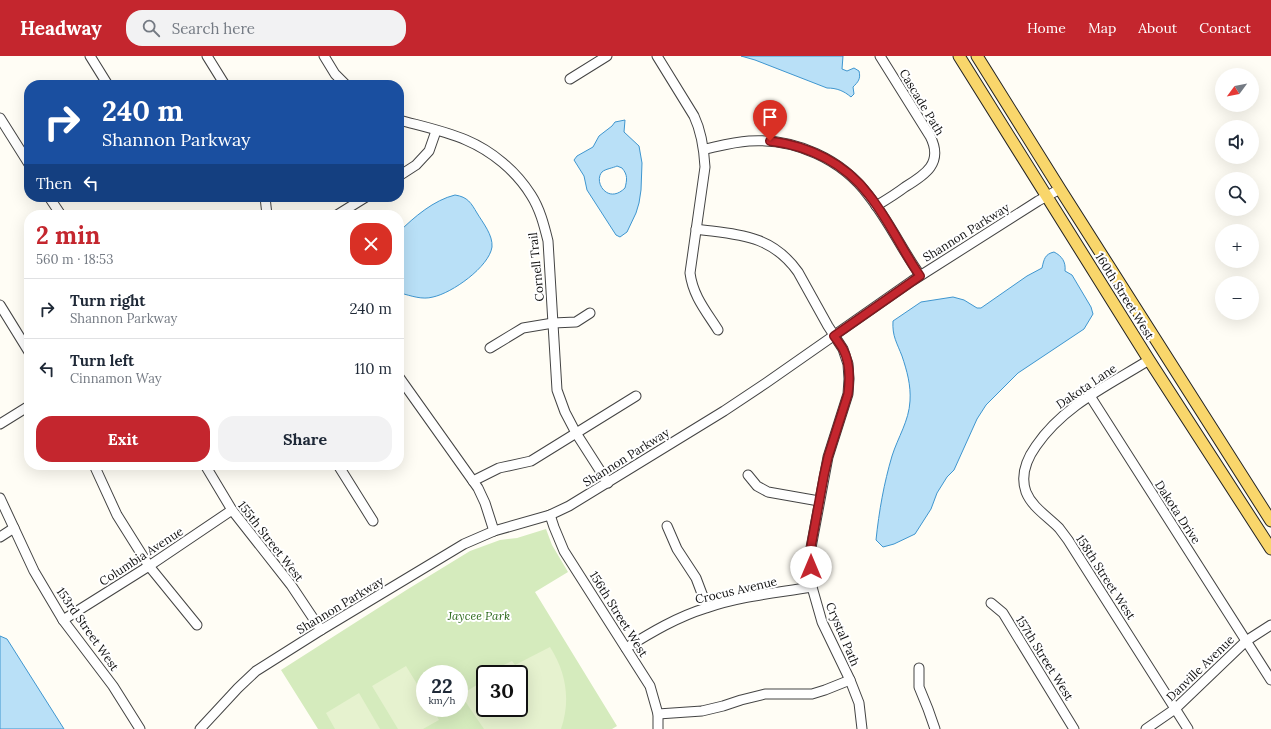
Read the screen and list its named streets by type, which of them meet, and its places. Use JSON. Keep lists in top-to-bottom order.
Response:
{
  "streets": {
    "main road": ["160th Street West"],
    "street": [
      "Cascade Path",
      "Shannon Parkway",
      "Cornell Trail",
      "Dakota Lane",
      "Dakota Drive",
      "155th Street West",
      "Columbia Avenue",
      "158th Street West",
      "Crocus Avenue",
      "156th Street West",
      "153rd Street West",
      "Crystal Path",
      "157th Street West",
      "Danville Avenue"
    ]
  },
  "crossings": [
    ["Shannon Parkway", "Cornell Trail"],
    ["Shannon Parkway", "160th Street West"],
    ["Shannon Parkway", "155th Street West"],
    ["Shannon Parkway", "156th Street West"],
    ["Shannon Parkway", "Crystal Path"],
    ["160th Street West", "Dakota Lane"],
    ["Dakota Lane", "Dakota Drive"],
    ["Dakota Lane", "158th Street West"],
    ["Dakota Drive", "Danville Avenue"],
    ["155th Street West", "Columbia Avenue"],
    ["Columbia Avenue", "153rd Street West"],
    ["158th Street West", "Danville Avenue"],
    ["Crocus Avenue", "156th Street West"],
    ["Crocus Avenue", "Crystal Path"]
  ],
  "parks": ["Jaycee Park"],
  "north": "bottom left",
  "page": {
    "header": "Headway",
    "search": "Search here",
    "nav": [
      "Home",
      "Map",
      "About",
      "Contact"
    ],
    "map_buttons": ["+", "−"],
    "turn": ["240 m", "Shannon Parkway"],
    "then": "Then",
    "heading": ["2 min", "560 m · 18:53"],
    "list": [
      {
        "name": "Turn right",
        "note": "Shannon Parkway",
        "value": "240 m"
      },
      {
        "name": "Turn left",
        "note": "Cinnamon Way",
        "value": "110 m"
      }
    ],
    "buttons": ["Exit", "Share"],
    "speed": "22 km/h",
    "limit": "30"
  }
}
